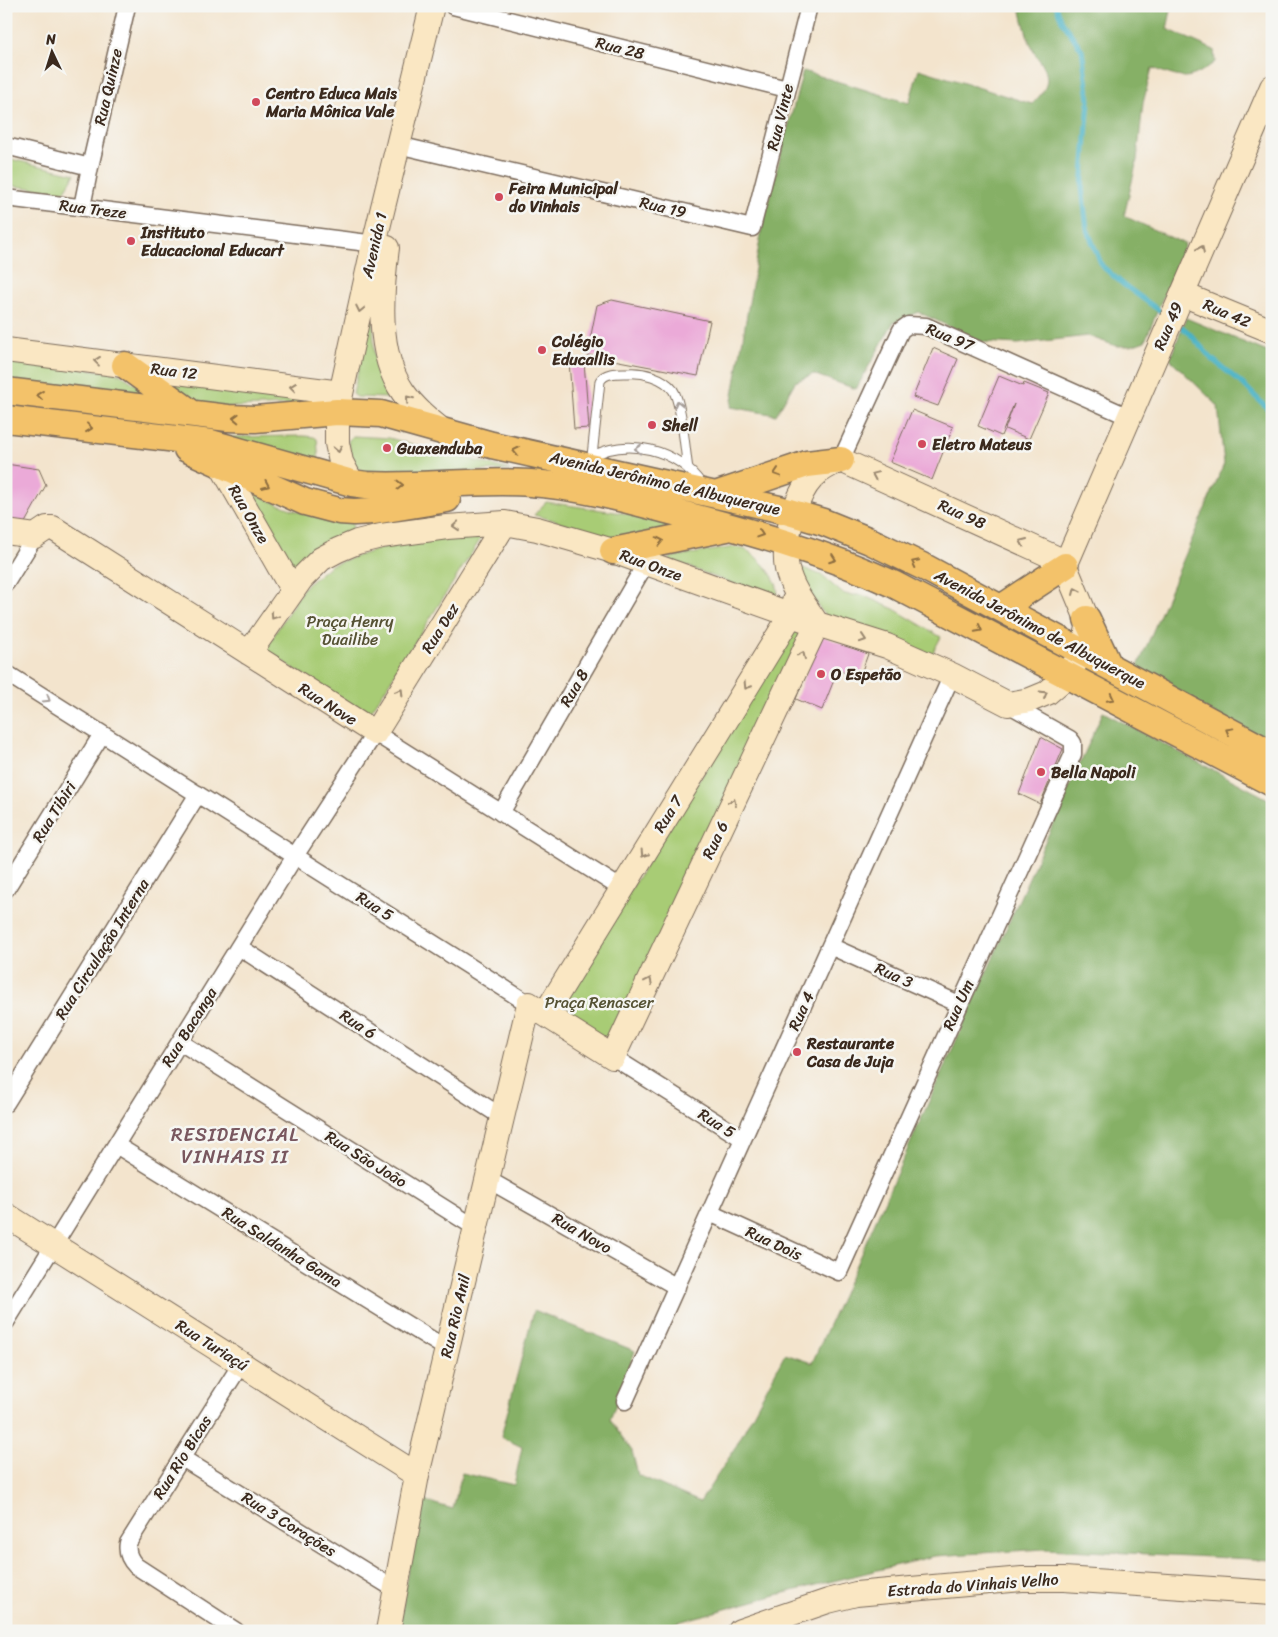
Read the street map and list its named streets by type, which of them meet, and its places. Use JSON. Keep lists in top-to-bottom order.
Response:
{
  "streets": {
    "main road": ["Avenida Jerônimo de Albuquerque"],
    "street": [
      "Rua 28",
      "Rua Quinze",
      "Rua Vinte",
      "Rua 19",
      "Rua Treze",
      "Avenida 1",
      "Rua 42",
      "Rua 49",
      "Rua 97",
      "Rua 12",
      "Rua Onze",
      "Rua 98",
      "Rua Dez",
      "Rua 8",
      "Rua Nove",
      "Rua Tibiri",
      "Rua 7",
      "Rua 6",
      "Rua 5",
      "Rua Circulação Interna",
      "Rua 3",
      "Rua Um",
      "Rua 4",
      "Rua Bacanga",
      "Rua São João",
      "Rua Novo",
      "Rua Dois",
      "Rua Saldanha Gama",
      "Rua Rio Anil",
      "Rua Turiaçú",
      "Rua Rio Bicas",
      "Rua 3 Corações",
      "Estrada do Vinhais Velho"
    ]
  },
  "crossings": [
    ["Rua 28", "Rua Vinte"],
    ["Rua Quinze", "Rua Treze"],
    ["Rua Vinte", "Rua 19"],
    ["Rua 19", "Avenida 1"],
    ["Rua Treze", "Avenida 1"],
    ["Avenida 1", "Rua 12"],
    ["Avenida 1", "Avenida Jerônimo de Albuquerque"],
    ["Rua 42", "Rua 49"],
    ["Rua 49", "Rua 97"],
    ["Rua 49", "Rua 98"],
    ["Rua 97", "Rua 98"],
    ["Rua 12", "Avenida Jerônimo de Albuquerque"],
    ["Rua Onze", "Rua Dez"],
    ["Rua Onze", "Rua 8"],
    ["Rua Onze", "Rua Nove"],
    ["Rua Onze", "Rua 7"],
    ["Rua Onze", "Rua 6"],
    ["Rua Onze", "Rua Um"],
    ["Rua Onze", "Rua 4"],
    ["Rua Dez", "Rua Nove"],
    ["Rua Dez", "Rua Bacanga"],
    ["Rua 8", "Rua Nove"],
    ["Rua Nove", "Rua 7"],
    ["Rua Nove", "Rua Bacanga"],
    ["Rua Tibiri", "Rua 5"],
    ["Rua 7", "Rua 5"],
    ["Rua 7", "Rua Rio Anil"],
    ["Rua 6", "Rua 5"],
    ["Rua 6", "Rua Bacanga"],
    ["Rua 6", "Rua Rio Anil"],
    ["Rua 5", "Rua Circulação Interna"],
    ["Rua 5", "Rua 4"],
    ["Rua 5", "Rua Bacanga"],
    ["Rua 5", "Rua Rio Anil"],
    ["Rua 3", "Rua Um"],
    ["Rua 3", "Rua 4"],
    ["Rua Um", "Rua Dois"],
    ["Rua 4", "Rua Novo"],
    ["Rua 4", "Rua Dois"],
    ["Rua Bacanga", "Rua São João"],
    ["Rua Bacanga", "Rua Saldanha Gama"],
    ["Rua Bacanga", "Rua Turiaçú"],
    ["Rua São João", "Rua Rio Anil"],
    ["Rua Novo", "Rua Rio Anil"],
    ["Rua Saldanha Gama", "Rua Rio Anil"],
    ["Rua Rio Anil", "Rua Turiaçú"],
    ["Rua Rio Anil", "Rua 3 Corações"],
    ["Rua Turiaçú", "Rua Rio Bicas"],
    ["Rua Rio Bicas", "Rua 3 Corações"]
  ],
  "one_way": [
    "Rua 49",
    "Rua 12",
    "Rua 98",
    "Rua Dez",
    "Rua 7",
    "Rua 6"
  ],
  "districts": ["RESIDENCIAL VINHAIS II"],
  "parks": ["Praça Henry Duailibe", "Praça Renascer"],
  "places": [
    "Centro Educa Mais Maria Mônica Vale",
    "Feira Municipal do Vinhais",
    "Instituto Educacional Educart",
    "Colégio Educallis",
    "Shell",
    "Eletro Mateus",
    "Guaxenduba",
    "O Espetão",
    "Bella Napoli",
    "Restaurante Casa de Juja"
  ],
  "north": "top"
}
